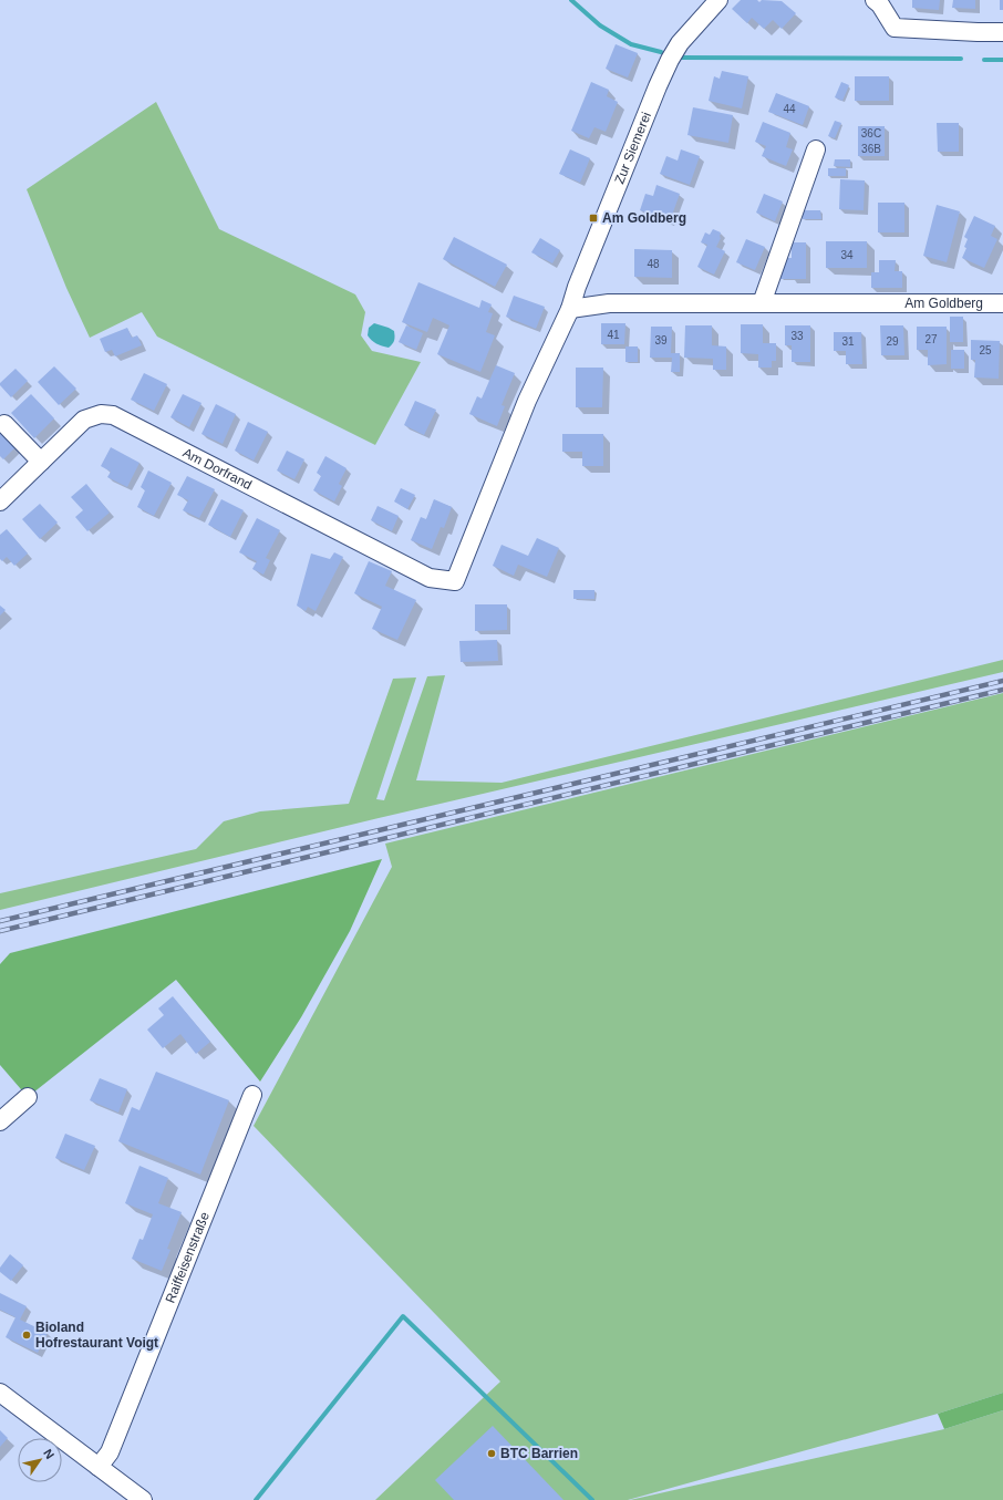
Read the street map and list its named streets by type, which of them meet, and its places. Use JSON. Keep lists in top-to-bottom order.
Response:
{
  "streets": {
    "street": [
      "Zur Siemerei",
      "Am Goldberg",
      "Am Dorfrand",
      "Raiffeisenstraße"
    ]
  },
  "crossings": [
    ["Zur Siemerei", "Am Goldberg"],
    ["Zur Siemerei", "Am Dorfrand"],
    ["Am Goldberg", "Am Dorfrand"]
  ],
  "places": {
    "transit": ["Am Goldberg"],
    "other": ["Bioland Hofrestaurant Voigt", "BTC Barrien"]
  },
  "house_numbers": [
    "44",
    "36C",
    "36B",
    "34",
    "48",
    "41",
    "33",
    "27",
    "39",
    "31",
    "29",
    "25"
  ],
  "north": "top right"
}
